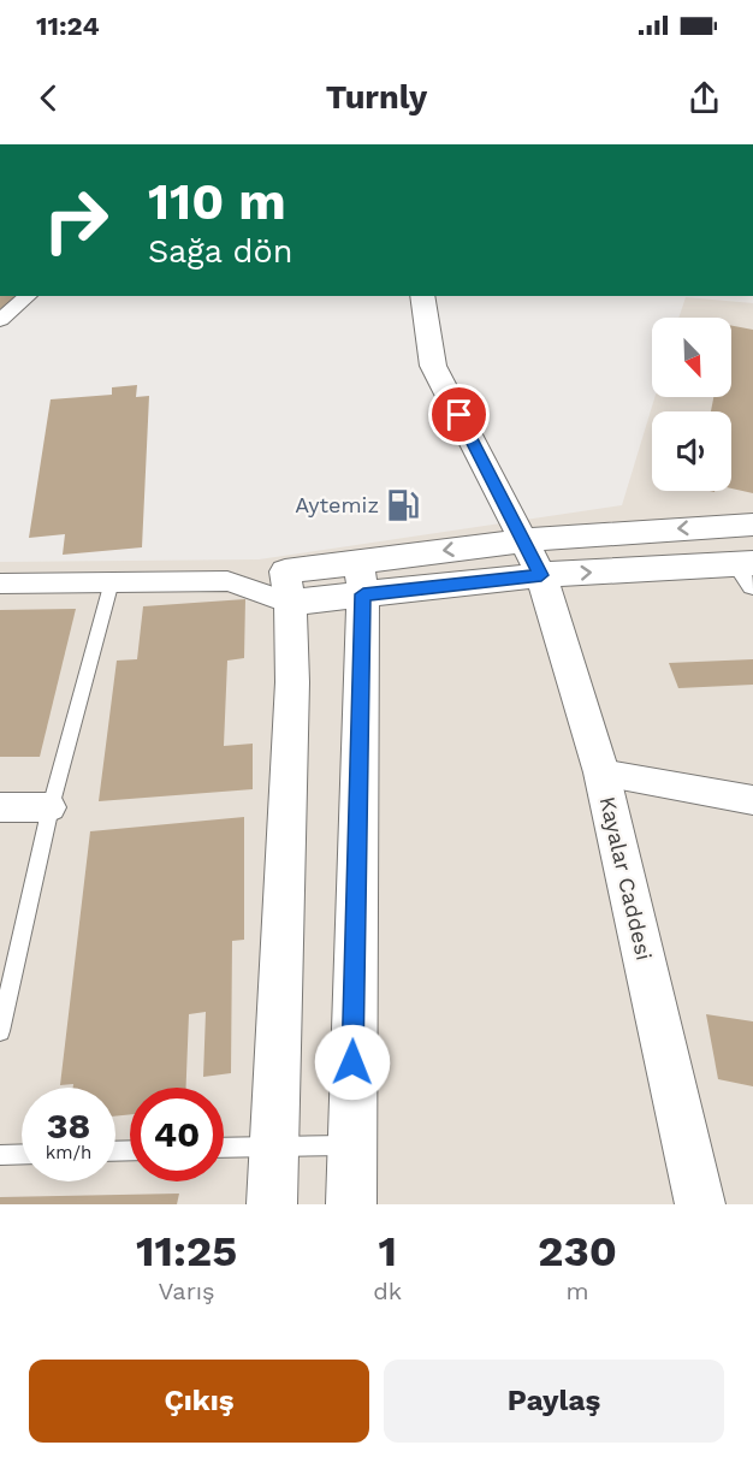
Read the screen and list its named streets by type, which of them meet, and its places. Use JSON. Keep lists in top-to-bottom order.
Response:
{
  "streets": {
    "street": ["Kayalar Caddesi"]
  },
  "places": {
    "fuel station": ["Aytemiz"]
  },
  "north": "bottom right",
  "page": {
    "status": "11:24",
    "header": "Turnly",
    "turn": ["110 m", "Sağa dön"],
    "speed": "38 km/h",
    "limit": "40",
    "eta": [
      "11:25",
      "Varış",
      "1",
      "dk",
      "230",
      "m"
    ],
    "buttons": ["Çıkış", "Paylaş"]
  }
}
